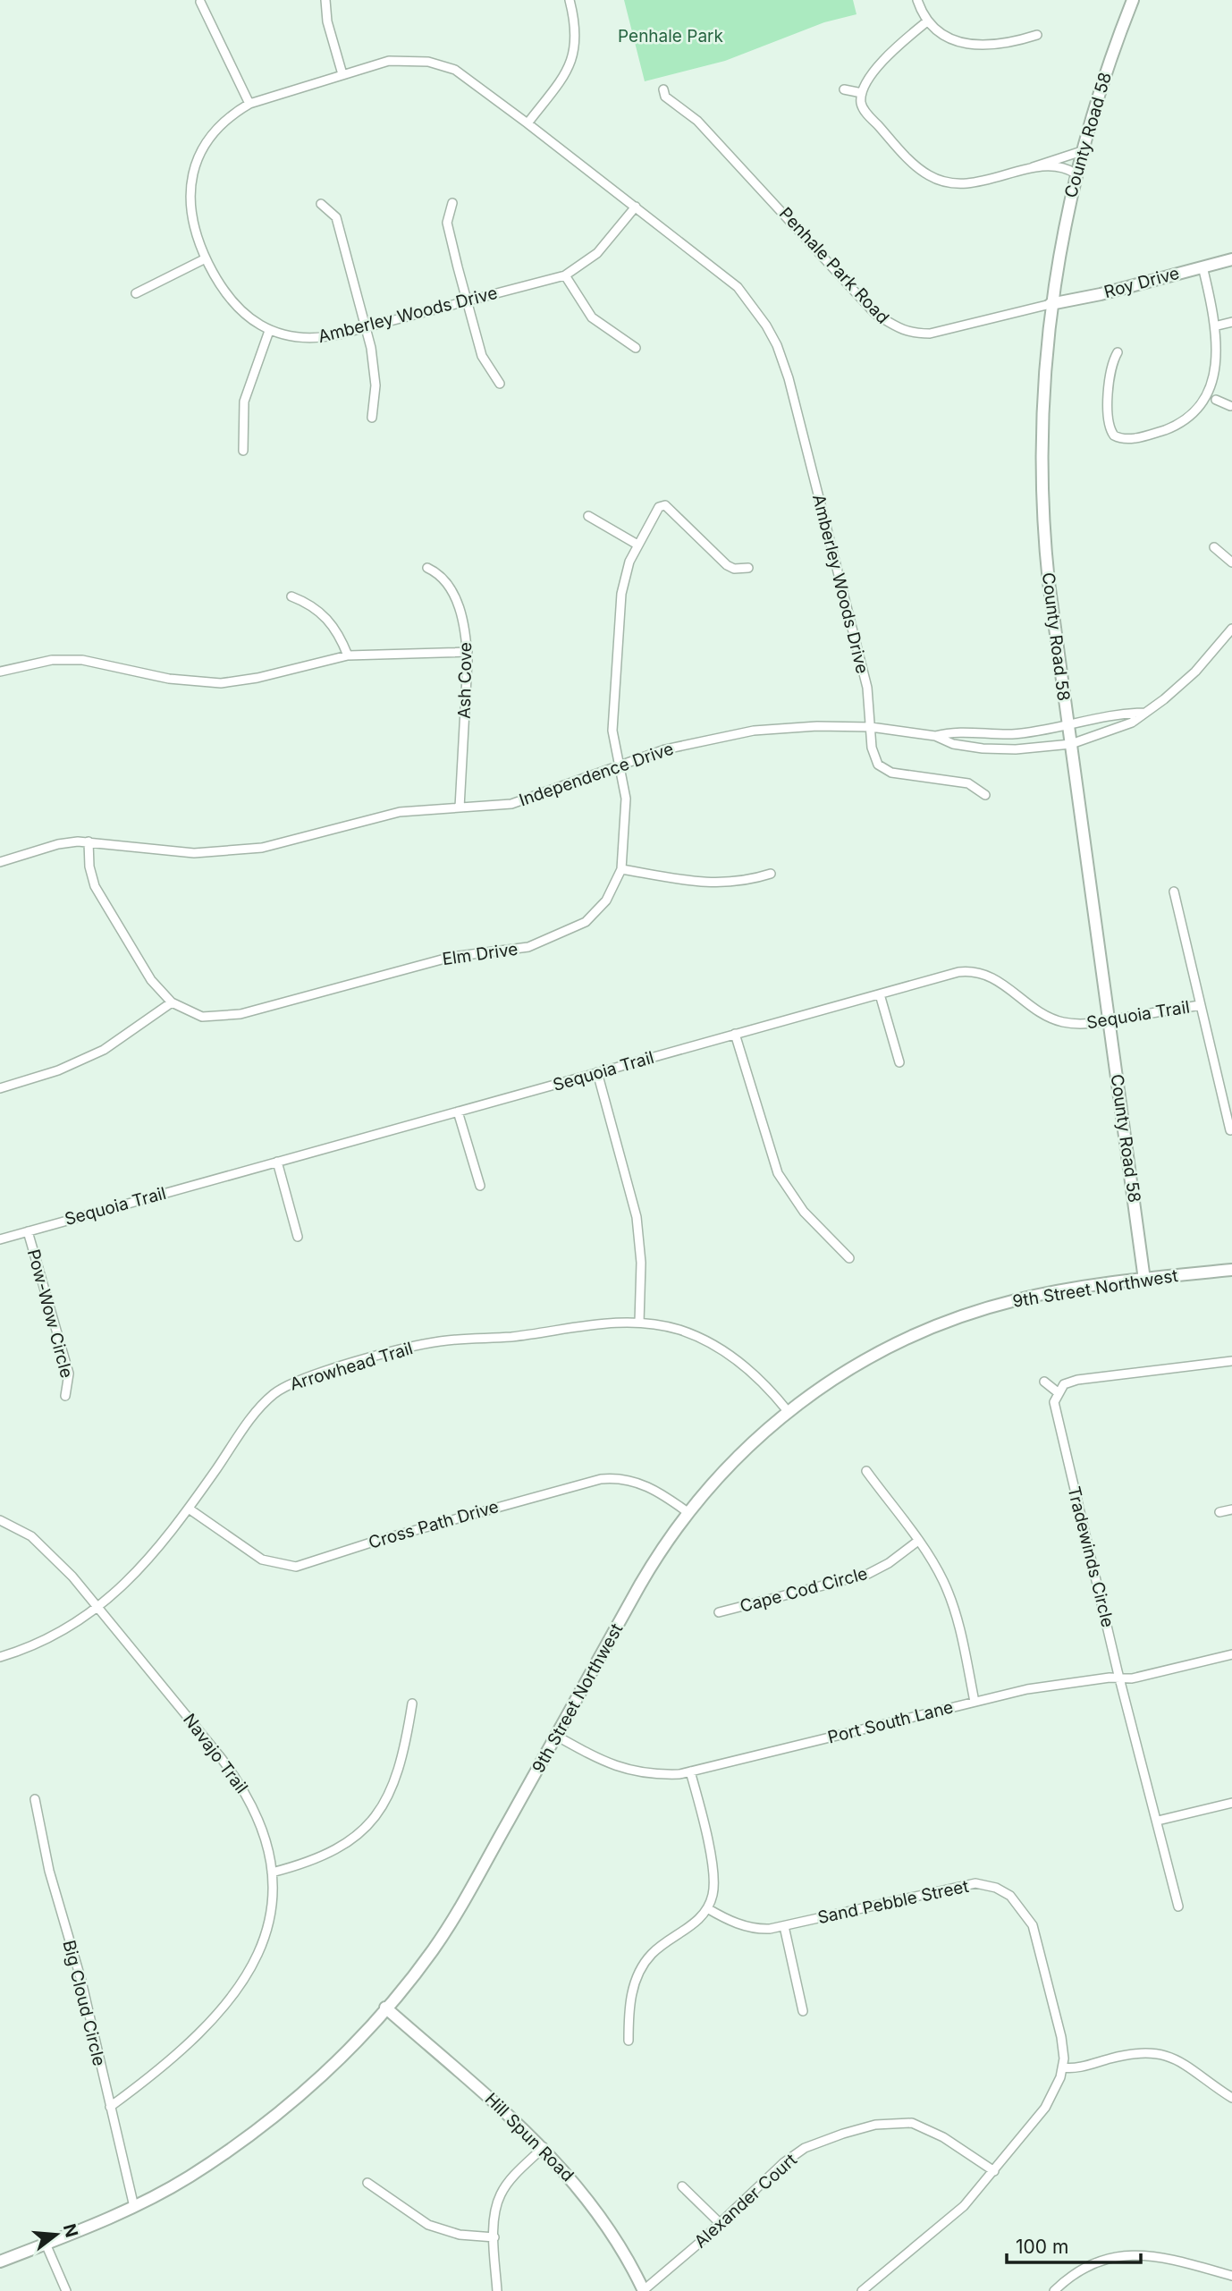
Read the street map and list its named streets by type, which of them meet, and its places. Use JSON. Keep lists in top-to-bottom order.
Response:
{
  "streets": {
    "street": [
      "County Road 58",
      "Penhale Park Road",
      "Roy Drive",
      "Amberley Woods Drive",
      "Ash Cove",
      "Independence Drive",
      "Elm Drive",
      "Sequoia Trail",
      "9th Street Northwest",
      "Pow-Wow Circle",
      "Arrowhead Trail",
      "Cross Path Drive",
      "Tradewinds Circle",
      "Cape Cod Circle",
      "Port South Lane",
      "Navajo Trail",
      "Sand Pebble Street",
      "Big Cloud Circle",
      "Hill Spun Road",
      "Alexander Court"
    ]
  },
  "crossings": [
    ["County Road 58", "Penhale Park Road"],
    ["County Road 58", "Roy Drive"],
    ["County Road 58", "Independence Drive"],
    ["County Road 58", "Sequoia Trail"],
    ["County Road 58", "9th Street Northwest"],
    ["Penhale Park Road", "Roy Drive"],
    ["Amberley Woods Drive", "Independence Drive"],
    ["Ash Cove", "Independence Drive"],
    ["Independence Drive", "Elm Drive"],
    ["Sequoia Trail", "Pow-Wow Circle"],
    ["9th Street Northwest", "Arrowhead Trail"],
    ["9th Street Northwest", "Cross Path Drive"],
    ["9th Street Northwest", "Port South Lane"],
    ["9th Street Northwest", "Big Cloud Circle"],
    ["9th Street Northwest", "Hill Spun Road"],
    ["Arrowhead Trail", "Cross Path Drive"],
    ["Arrowhead Trail", "Navajo Trail"],
    ["Tradewinds Circle", "Port South Lane"],
    ["Navajo Trail", "Big Cloud Circle"],
    ["Hill Spun Road", "Alexander Court"]
  ],
  "parks": ["Penhale Park"],
  "scale_bar": "100 m",
  "north": "right"
}
